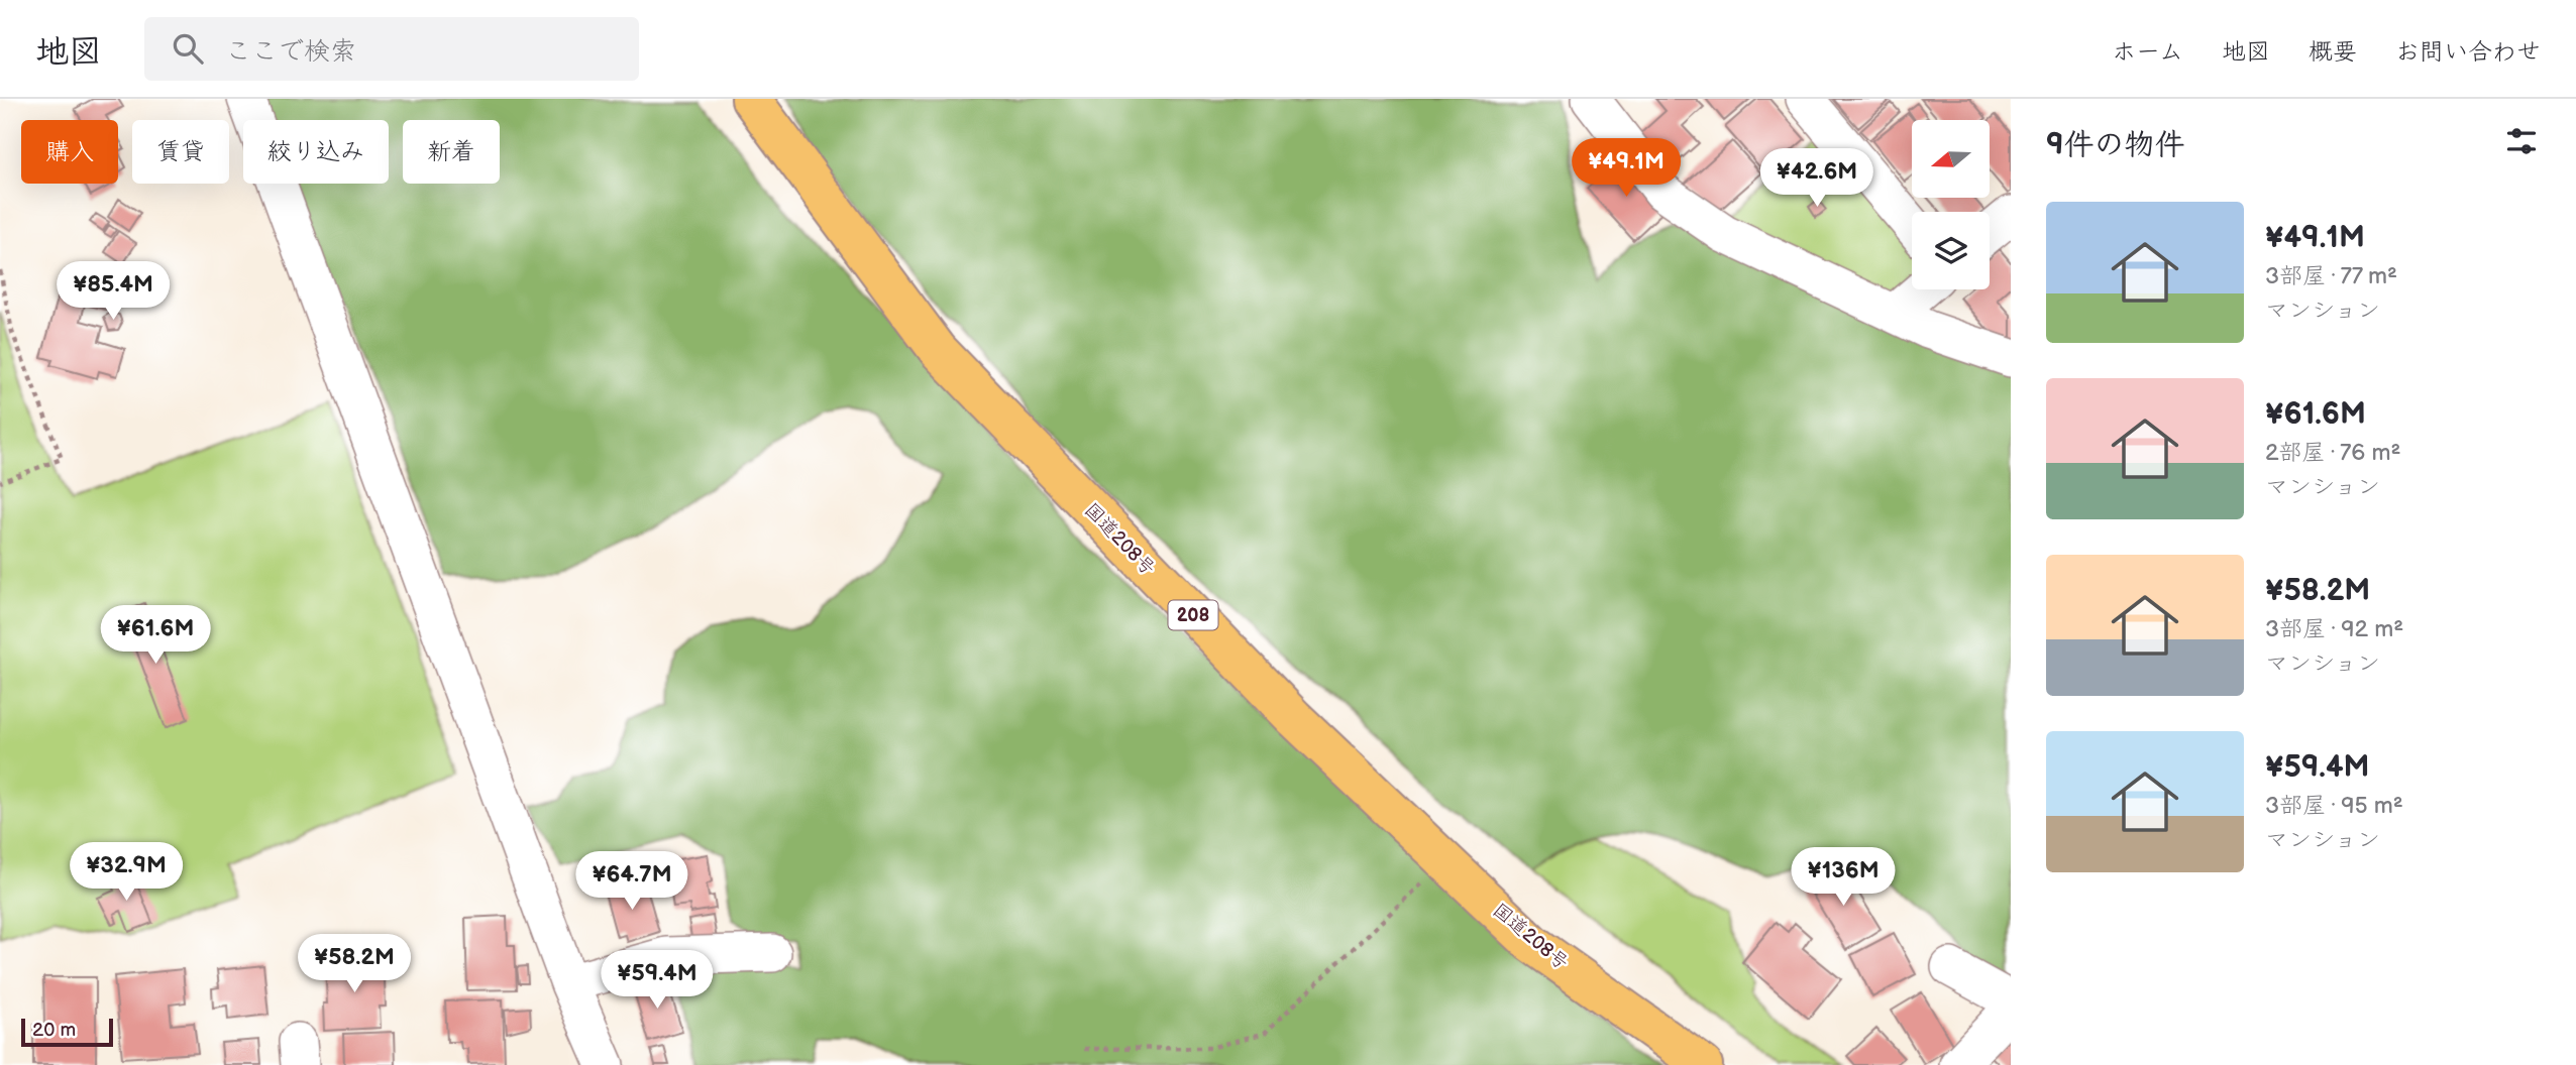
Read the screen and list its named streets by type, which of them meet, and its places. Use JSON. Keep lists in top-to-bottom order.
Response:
{
  "streets": {
    "highway": ["国道208号", "208"]
  },
  "scale_bar": "20 m",
  "north": "left",
  "page": {
    "header": "地図",
    "search": "ここで検索",
    "nav": [
      "ホーム",
      "地図",
      "概要",
      "お問い合わせ"
    ],
    "heading": "9件の物件",
    "chip": [
      "購入",
      "賃貸",
      "絞り込み",
      "新着"
    ],
    "price": [
      "¥49.1M",
      "¥42.6M",
      "¥85.4M",
      "¥61.6M",
      "¥32.9M",
      "¥136M",
      "¥64.7M",
      "¥58.2M",
      "¥59.4M"
    ],
    "list": [
      {
        "name": "¥49.1M",
        "note": "3部屋 · 77 m² · マンション"
      },
      {
        "name": "¥61.6M",
        "note": "2部屋 · 76 m² · マンション"
      },
      {
        "name": "¥58.2M",
        "note": "3部屋 · 92 m² · マンション"
      },
      {
        "name": "¥59.4M",
        "note": "3部屋 · 95 m² · マンション"
      }
    ],
    "scale": "20 m"
  }
}
